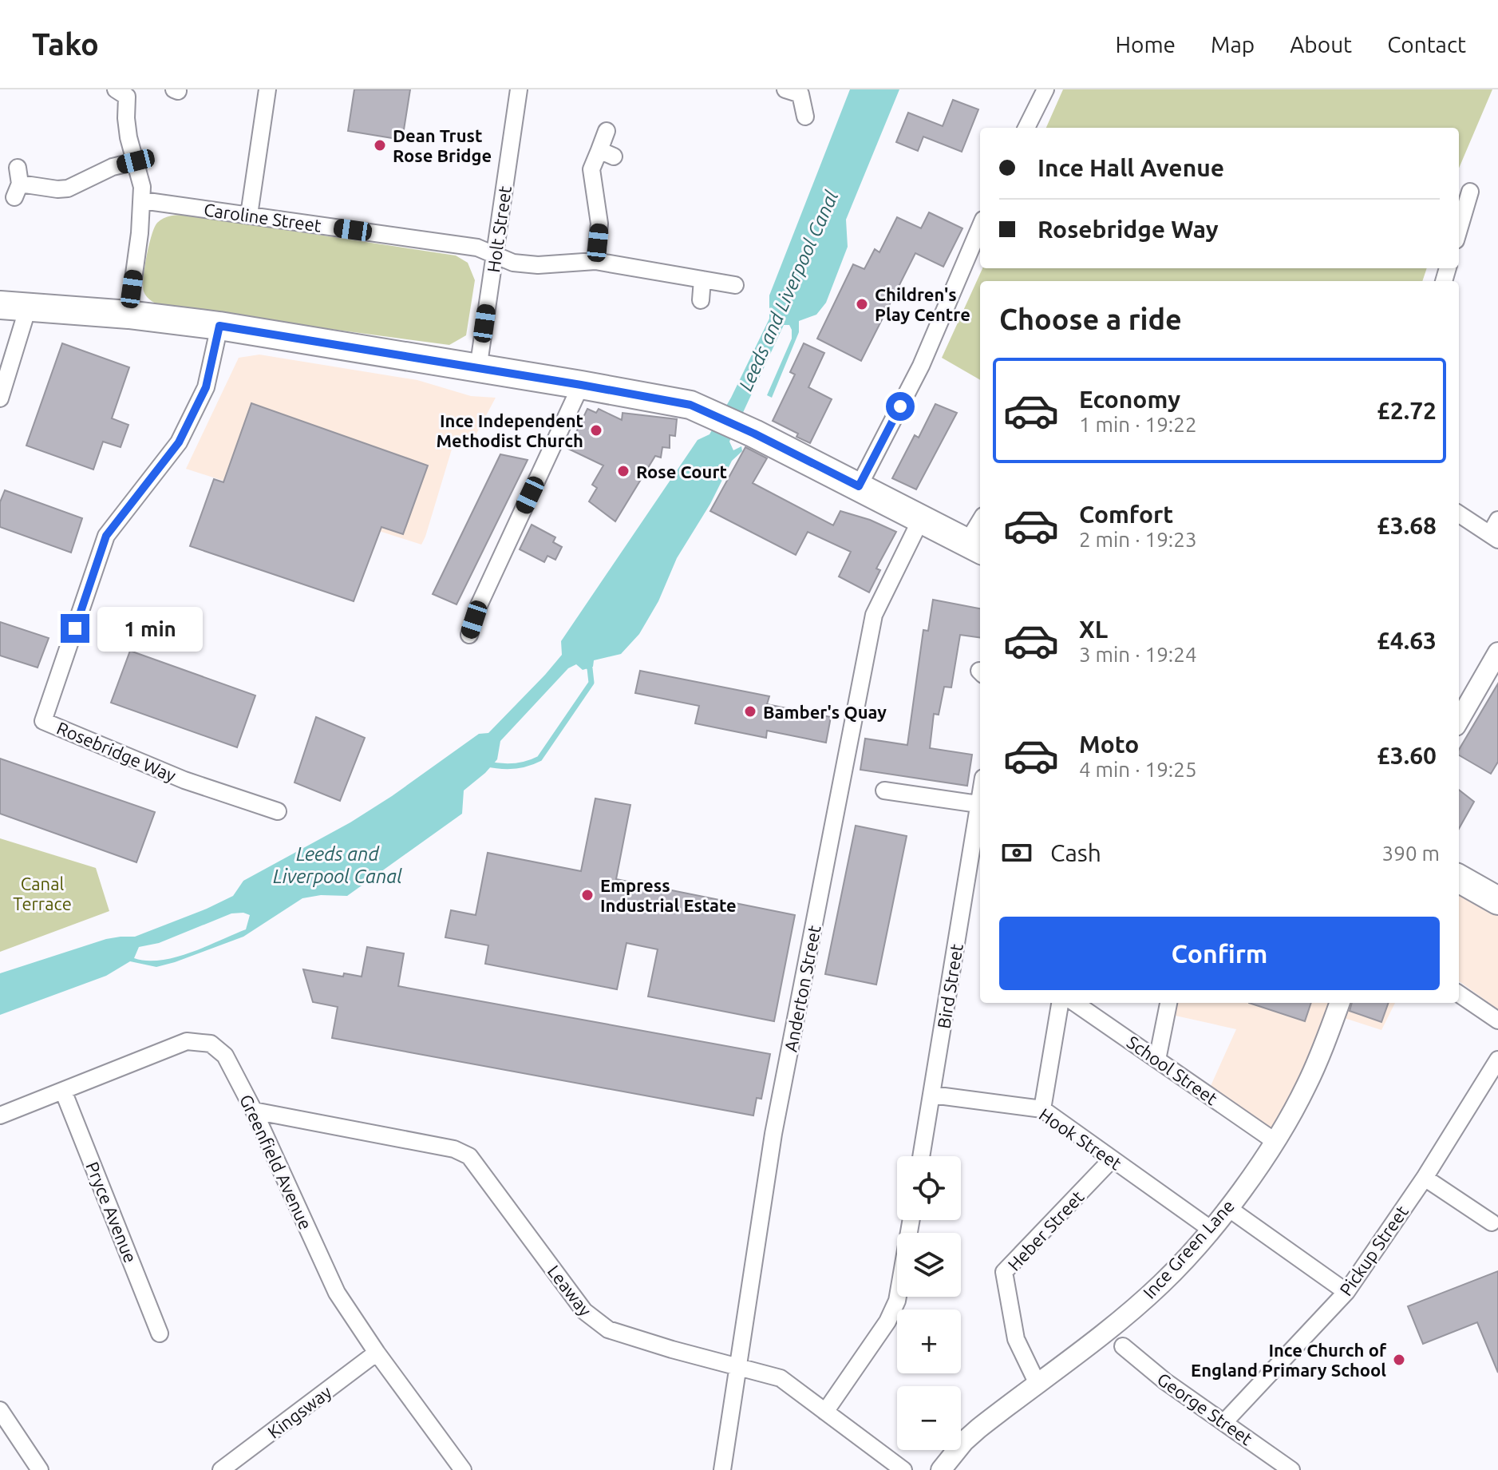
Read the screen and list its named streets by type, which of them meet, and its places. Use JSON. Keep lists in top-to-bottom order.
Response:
{
  "streets": {
    "street": [
      "Caroline Street",
      "Holt Street",
      "Rosebridge Way",
      "Bird Street",
      "Anderton Street",
      "School Street",
      "Hook Street",
      "Greenfield Avenue",
      "Pryce Avenue",
      "Heber Street",
      "Ince Green Lane",
      "Pickup Street",
      "Leaway",
      "George Street",
      "Kingsway"
    ]
  },
  "crossings": [
    ["Caroline Street", "Holt Street"],
    ["Bird Street", "Hook Street"],
    ["Anderton Street", "Leaway"],
    ["School Street", "Ince Green Lane"],
    ["Hook Street", "Heber Street"],
    ["Hook Street", "Ince Green Lane"],
    ["Greenfield Avenue", "Pryce Avenue"],
    ["Greenfield Avenue", "Leaway"],
    ["Greenfield Avenue", "Kingsway"],
    ["Heber Street", "Ince Green Lane"],
    ["Pickup Street", "George Street"]
  ],
  "water": ["Leeds and Liverpool Canal"],
  "parks": ["Canal Terrace"],
  "places": [
    "Dean Trust Rose Bridge",
    "Children's Play Centre",
    "Ince Independent Methodist Church",
    "Rose Court",
    "Bamber's Quay",
    "Empress Industrial Estate",
    "Ince Church of England Primary School"
  ],
  "page": {
    "header": "Tako",
    "nav": [
      "Home",
      "Map",
      "About",
      "Contact"
    ],
    "banner": ["Ince Hall Avenue", "Rosebridge Way"],
    "heading": "Choose a ride",
    "list": [
      {
        "name": "Economy",
        "note": "1 min · 19:22",
        "value": "£2.72"
      },
      {
        "name": "Comfort",
        "note": "2 min · 19:23",
        "value": "£3.68"
      },
      {
        "name": "XL",
        "note": "3 min · 19:24",
        "value": "£4.63"
      },
      {
        "name": "Moto",
        "note": "4 min · 19:25",
        "value": "£3.60"
      }
    ],
    "bubble": "1 min",
    "pay": ["Cash", "390 m"],
    "buttons": "Confirm",
    "map_buttons": ["+", "−"]
  }
}
